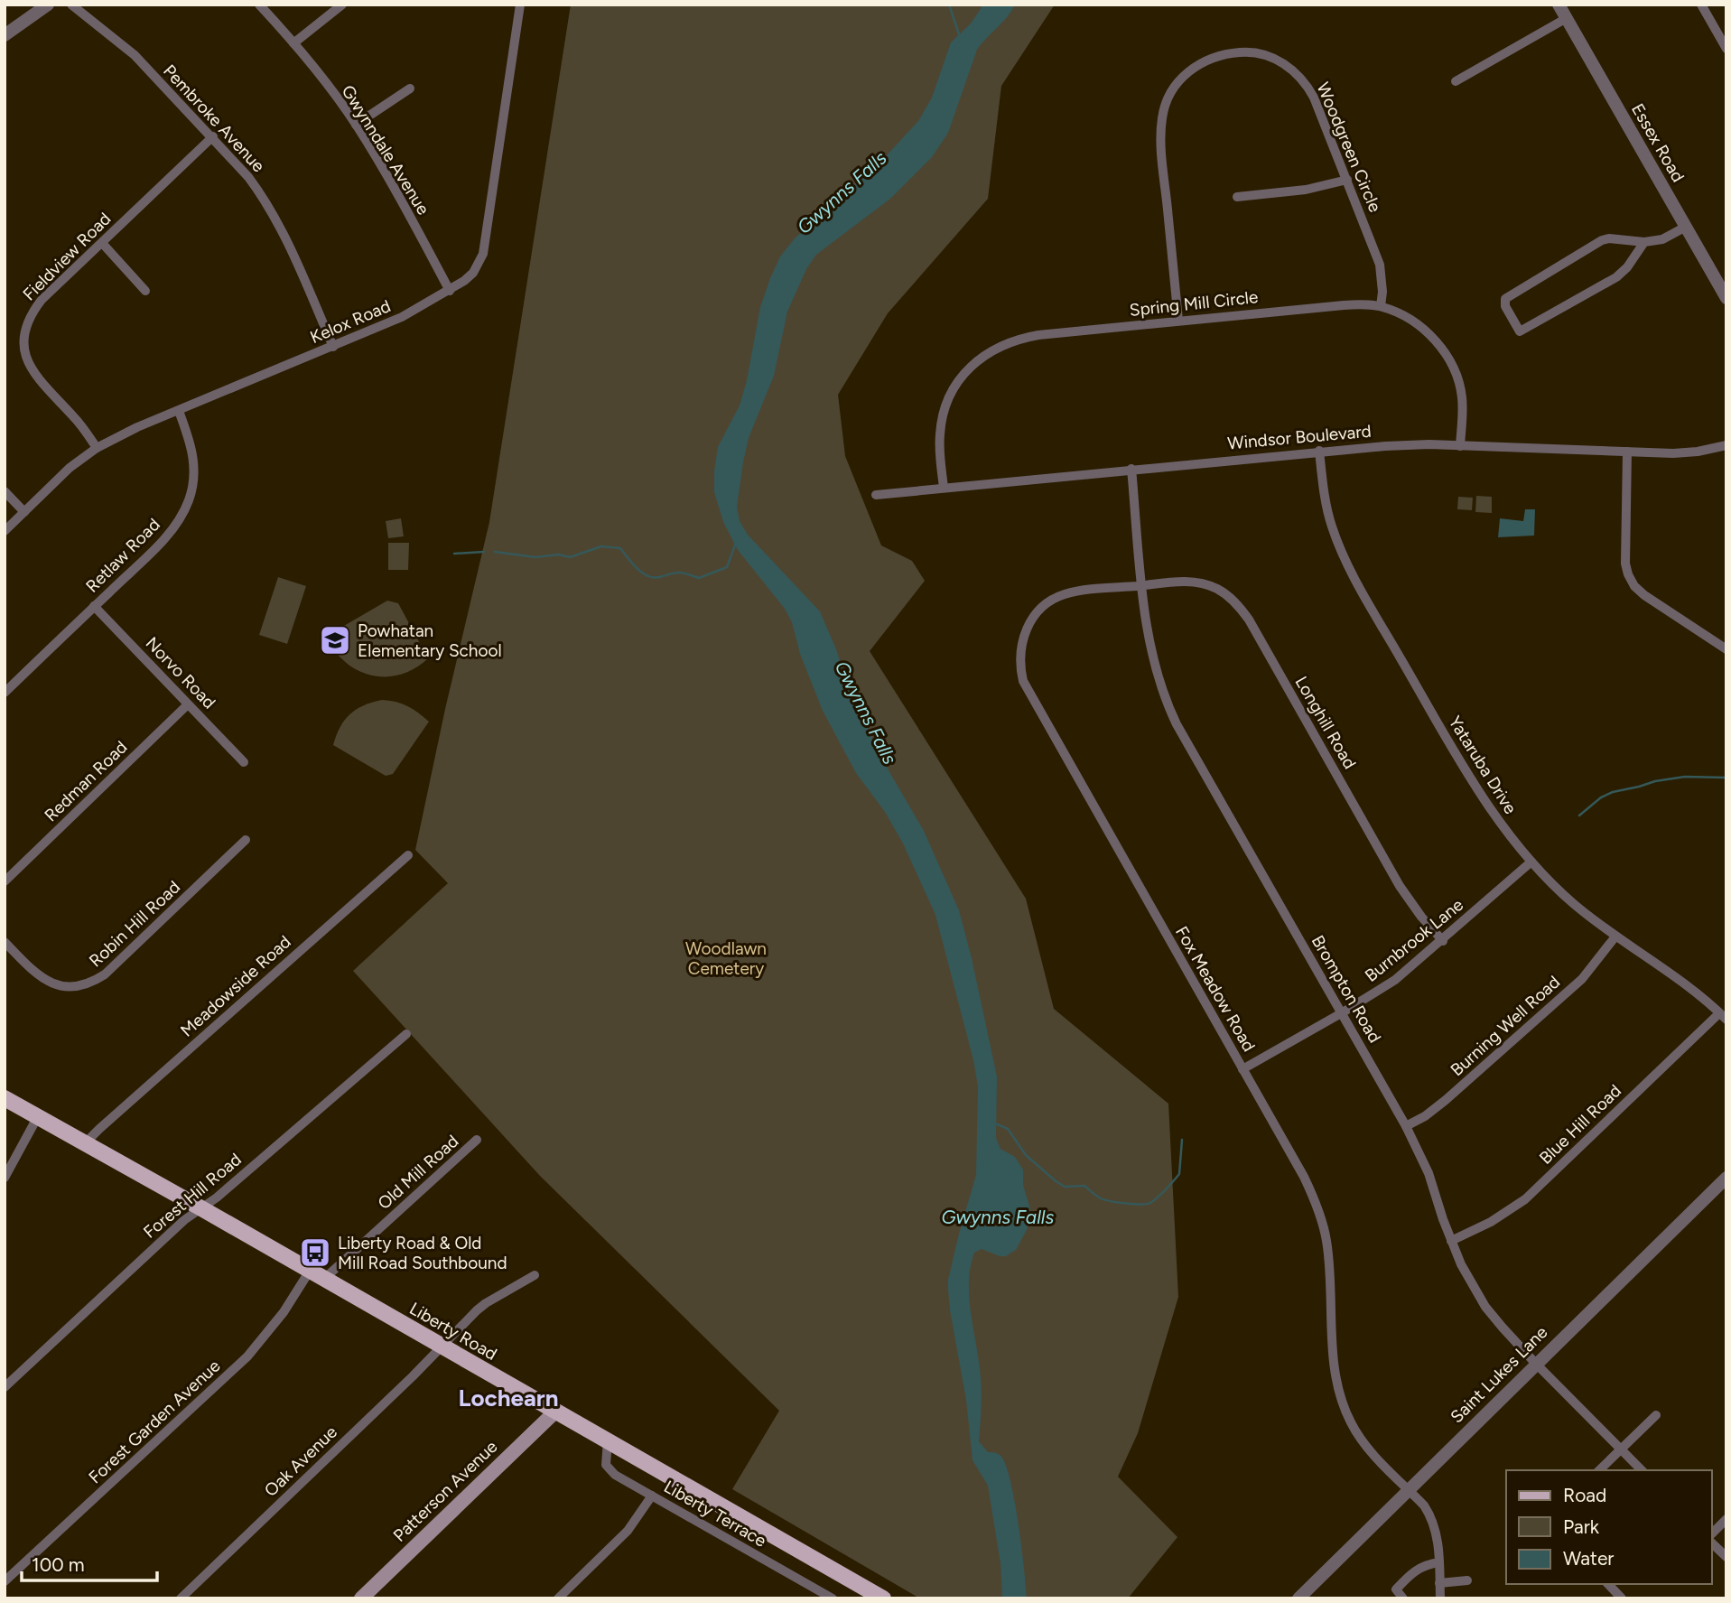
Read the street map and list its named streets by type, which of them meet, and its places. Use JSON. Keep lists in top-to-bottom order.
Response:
{
  "streets": {
    "main road": ["Liberty Road", "Patterson Avenue"],
    "street": [
      "Pembroke Avenue",
      "Essex Road",
      "Woodgreen Circle",
      "Gwynndale Avenue",
      "Fieldview Road",
      "Spring Mill Circle",
      "Kelox Road",
      "Windsor Boulevard",
      "Retlaw Road",
      "Norvo Road",
      "Longhill Road",
      "Yataruba Drive",
      "Redman Road",
      "Robin Hill Road",
      "Burnbrook Lane",
      "Meadowside Road",
      "Fox Meadow Road",
      "Brompton Road",
      "Burning Well Road",
      "Blue Hill Road",
      "Old Mill Road",
      "Forest Hill Road",
      "Saint Lukes Lane",
      "Forest Garden Avenue",
      "Oak Avenue",
      "Liberty Terrace"
    ]
  },
  "crossings": [
    ["Pembroke Avenue", "Fieldview Road"],
    ["Pembroke Avenue", "Kelox Road"],
    ["Woodgreen Circle", "Spring Mill Circle"],
    ["Gwynndale Avenue", "Kelox Road"],
    ["Fieldview Road", "Kelox Road"],
    ["Spring Mill Circle", "Windsor Boulevard"],
    ["Kelox Road", "Retlaw Road"],
    ["Windsor Boulevard", "Yataruba Drive"],
    ["Windsor Boulevard", "Brompton Road"],
    ["Retlaw Road", "Norvo Road"],
    ["Norvo Road", "Redman Road"],
    ["Longhill Road", "Burnbrook Lane"],
    ["Longhill Road", "Fox Meadow Road"],
    ["Longhill Road", "Brompton Road"],
    ["Yataruba Drive", "Burnbrook Lane"],
    ["Yataruba Drive", "Burning Well Road"],
    ["Yataruba Drive", "Blue Hill Road"],
    ["Burnbrook Lane", "Fox Meadow Road"],
    ["Burnbrook Lane", "Brompton Road"],
    ["Meadowside Road", "Liberty Road"],
    ["Fox Meadow Road", "Brompton Road"],
    ["Fox Meadow Road", "Saint Lukes Lane"],
    ["Brompton Road", "Burning Well Road"],
    ["Brompton Road", "Blue Hill Road"],
    ["Brompton Road", "Saint Lukes Lane"],
    ["Old Mill Road", "Liberty Road"],
    ["Forest Hill Road", "Liberty Road"],
    ["Liberty Road", "Forest Garden Avenue"],
    ["Liberty Road", "Oak Avenue"],
    ["Liberty Road", "Patterson Avenue"],
    ["Liberty Road", "Liberty Terrace"]
  ],
  "districts": ["Lochearn"],
  "water": ["Gwynns Falls"],
  "parks": ["Woodlawn Cemetery"],
  "places": {
    "school or university": ["Powhatan Elementary School"],
    "bus stop": ["Liberty Road & Old Mill Road Southbound"]
  },
  "legend": ["Road", "Park", "Water"],
  "scale_bar": "100 m"
}
